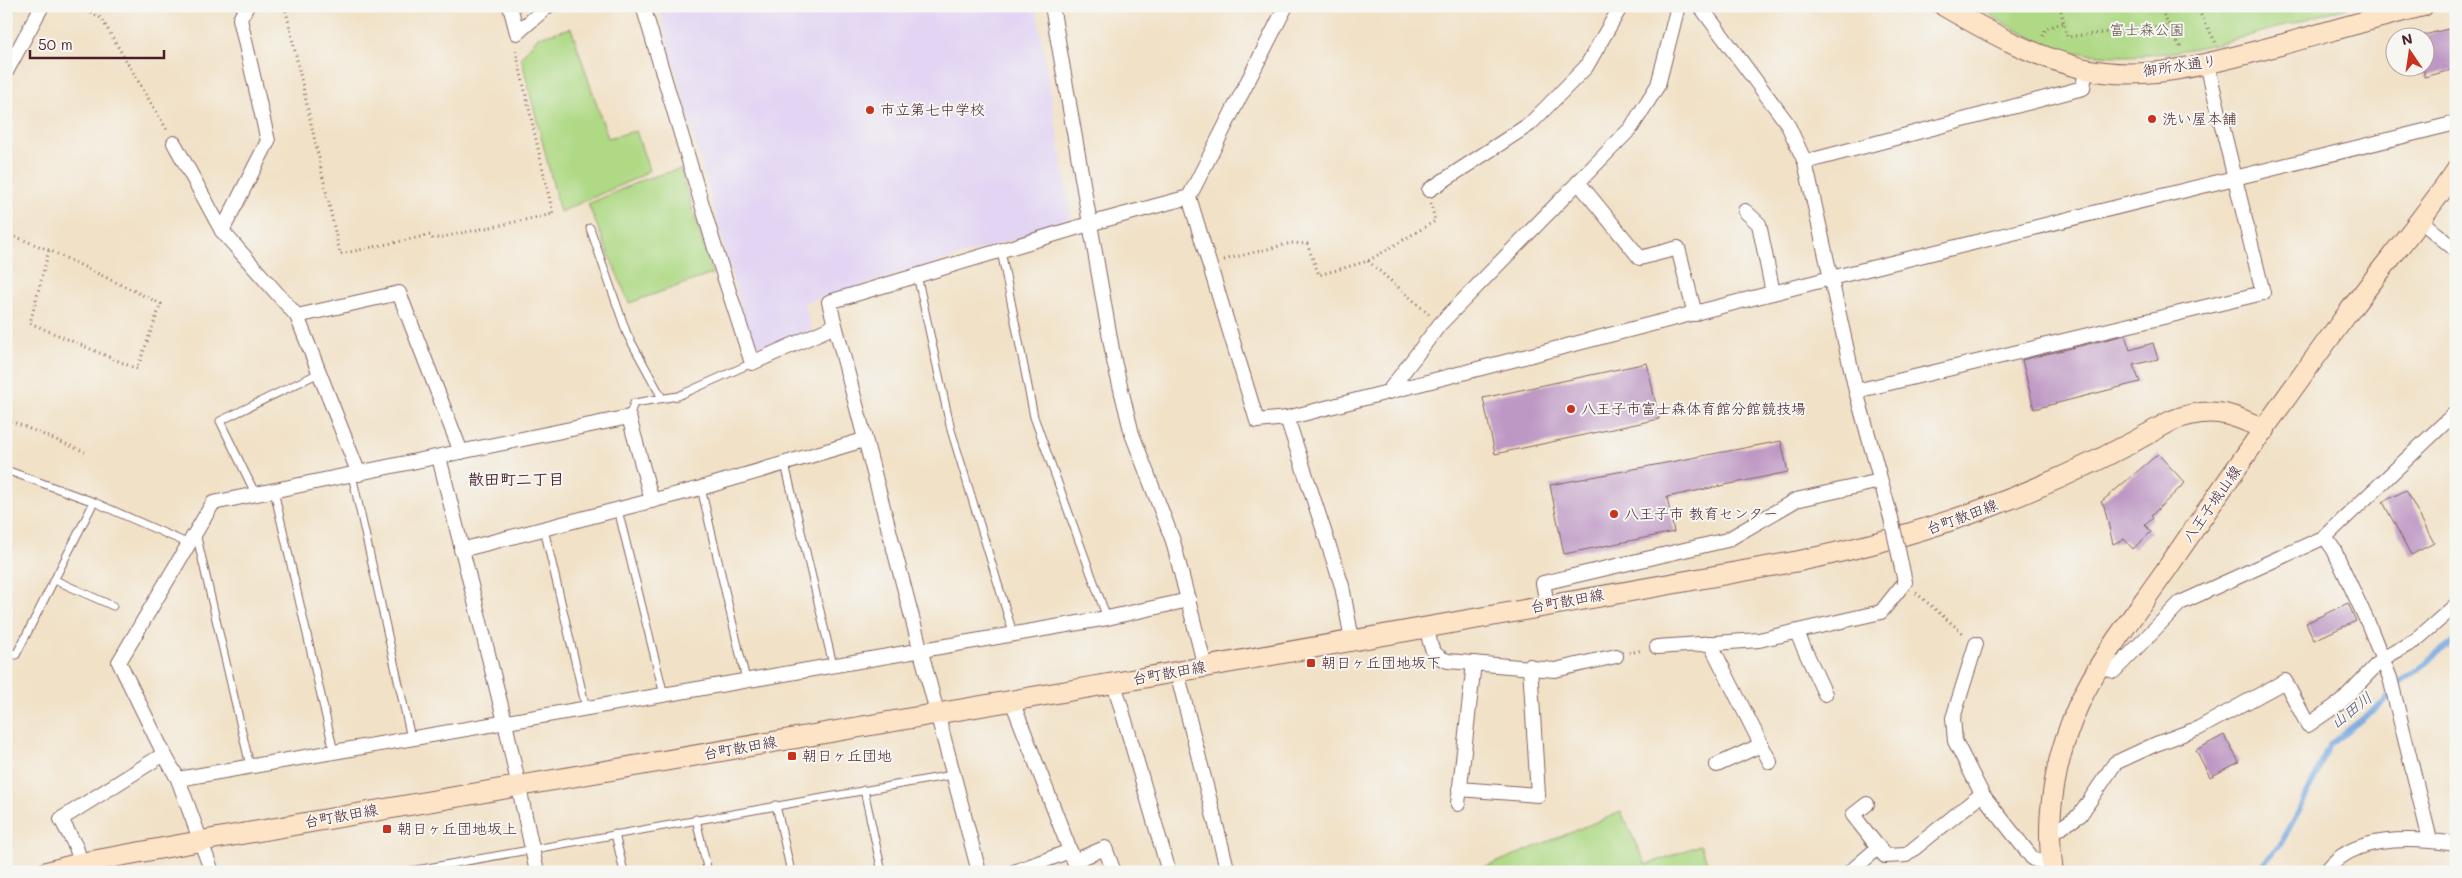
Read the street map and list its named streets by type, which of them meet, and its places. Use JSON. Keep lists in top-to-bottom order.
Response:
{
  "streets": {
    "street": ["御所水通り", "八王子城山線", "台町散田線"]
  },
  "crossings": [
    ["八王子城山線", "台町散田線"]
  ],
  "districts": ["散田町二丁目"],
  "water": ["山田川"],
  "parks": ["富士森公園"],
  "places": {
    "other": [
      "市立第七中学校",
      "洗い屋本舗",
      "八王子市富士森体育館分館競技場",
      "八王子市 教育センター"
    ],
    "transit": ["朝日ヶ丘団地坂下", "朝日ヶ丘団地", "朝日ヶ丘団地坂上"]
  },
  "scale_bar": "50 m",
  "north": "top"
}
